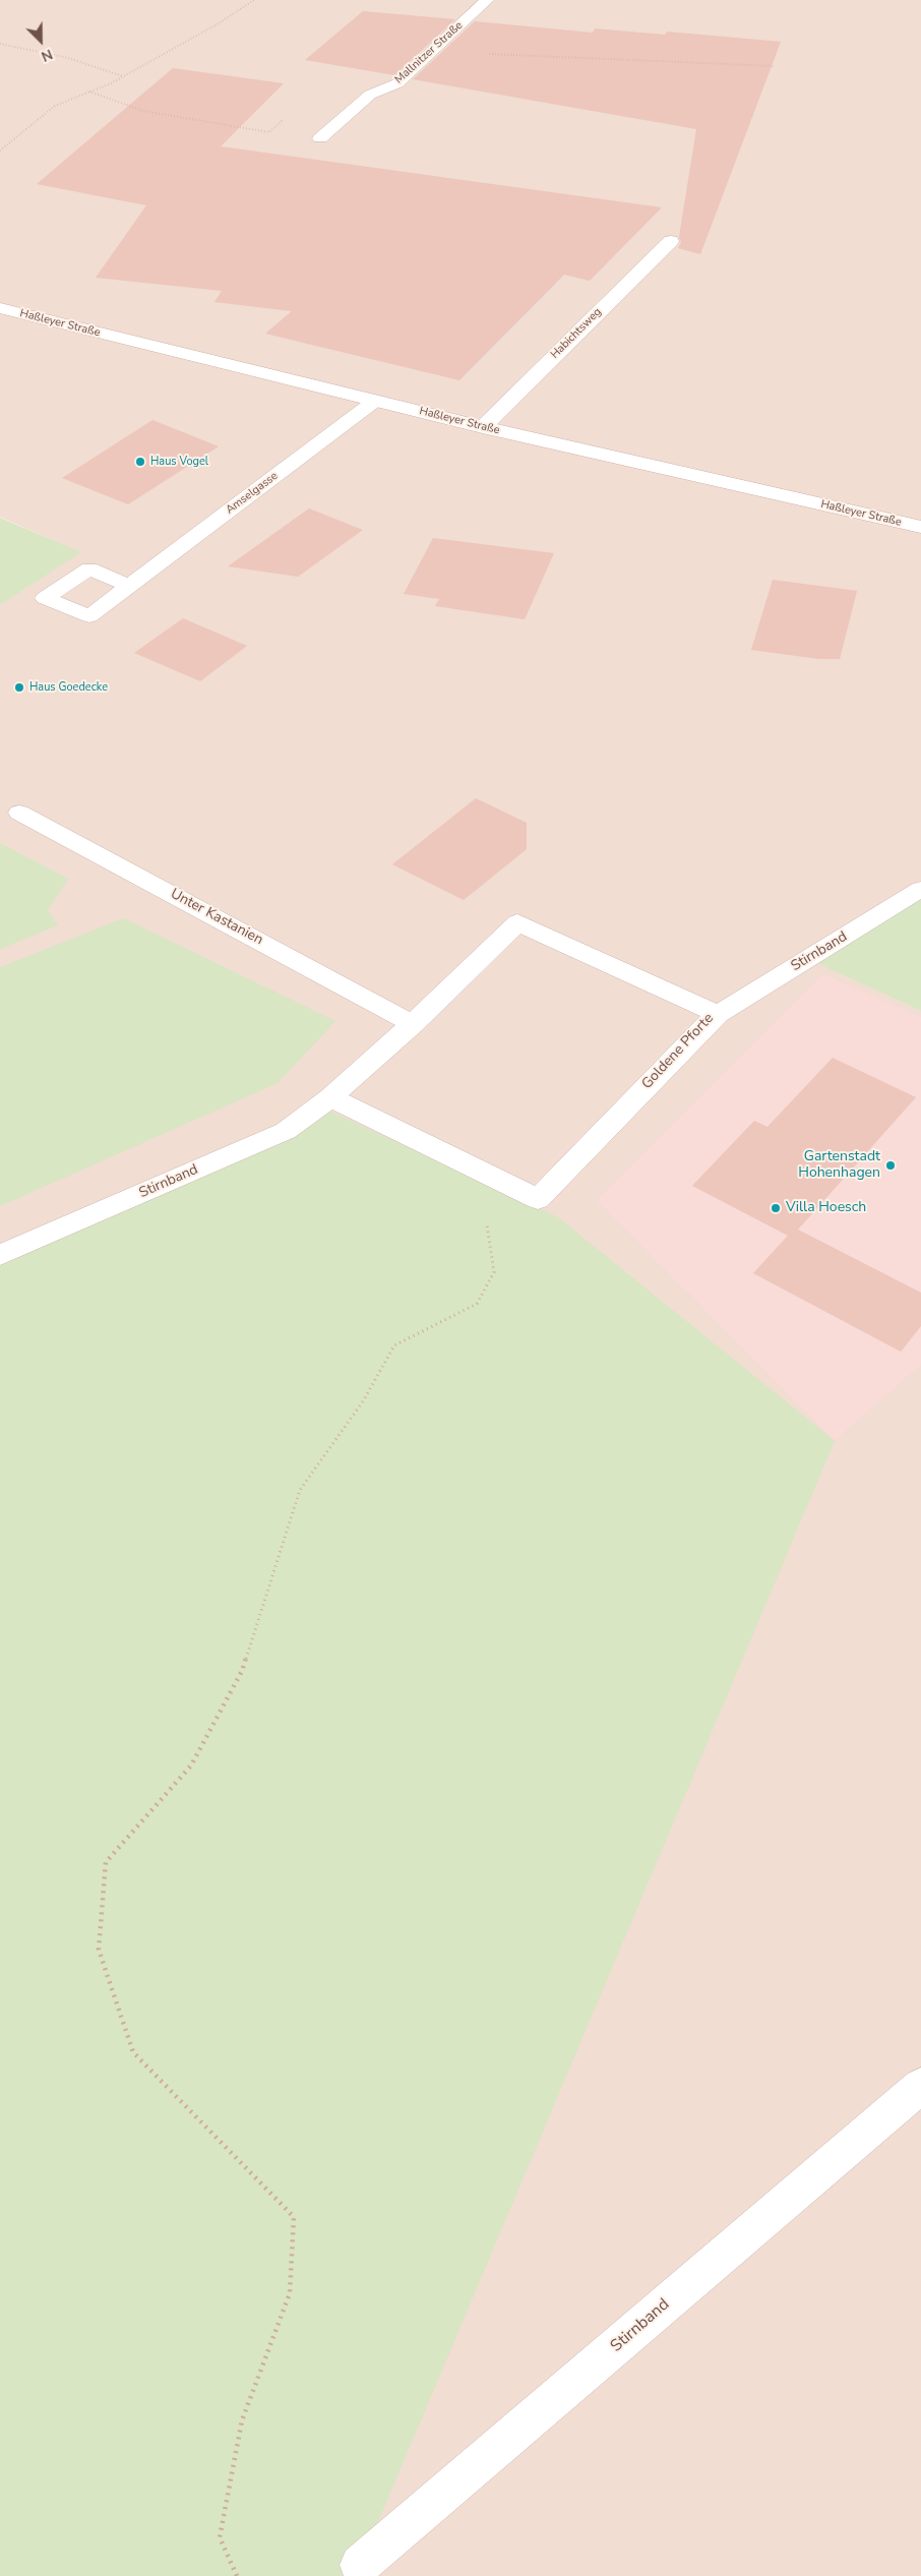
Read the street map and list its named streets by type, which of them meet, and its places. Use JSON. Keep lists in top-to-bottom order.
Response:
{
  "streets": {
    "street": [
      "Mallnitzer Straße",
      "Haßleyer Straße",
      "Habichtsweg",
      "Amselgasse",
      "Unter Kastanien",
      "Stirnband",
      "Goldene Pforte"
    ]
  },
  "crossings": [
    ["Haßleyer Straße", "Habichtsweg"],
    ["Haßleyer Straße", "Amselgasse"],
    ["Unter Kastanien", "Goldene Pforte"],
    ["Stirnband", "Goldene Pforte"]
  ],
  "places": [
    "Haus Vogel",
    "Haus Goedecke",
    "Gartenstadt Hohenhagen",
    "Villa Hoesch"
  ],
  "north": "bottom right"
}
